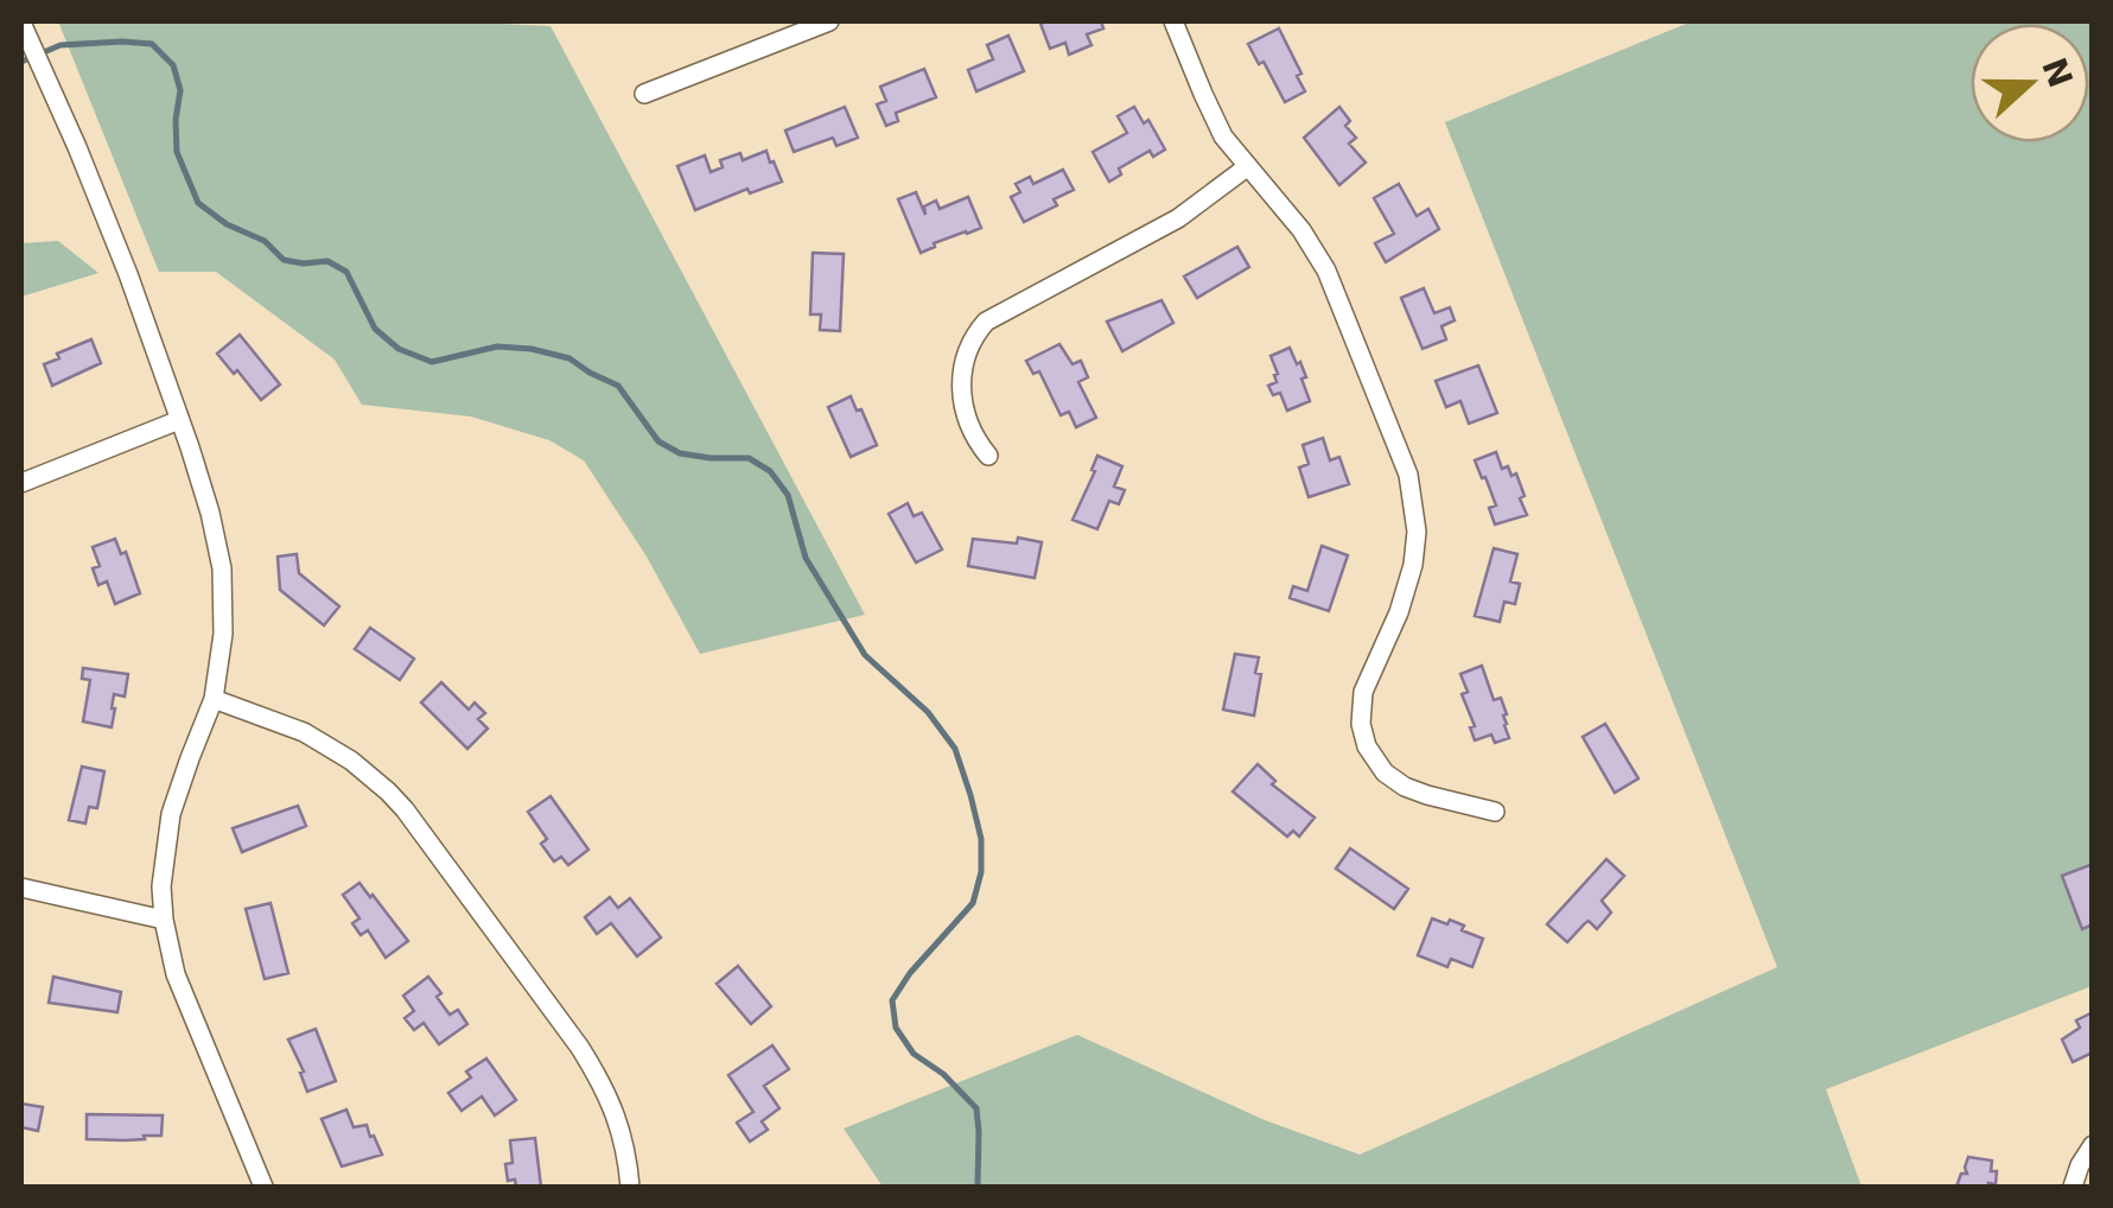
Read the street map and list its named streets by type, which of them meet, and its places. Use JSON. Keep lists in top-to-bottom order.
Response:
{
  "north": "right"
}
